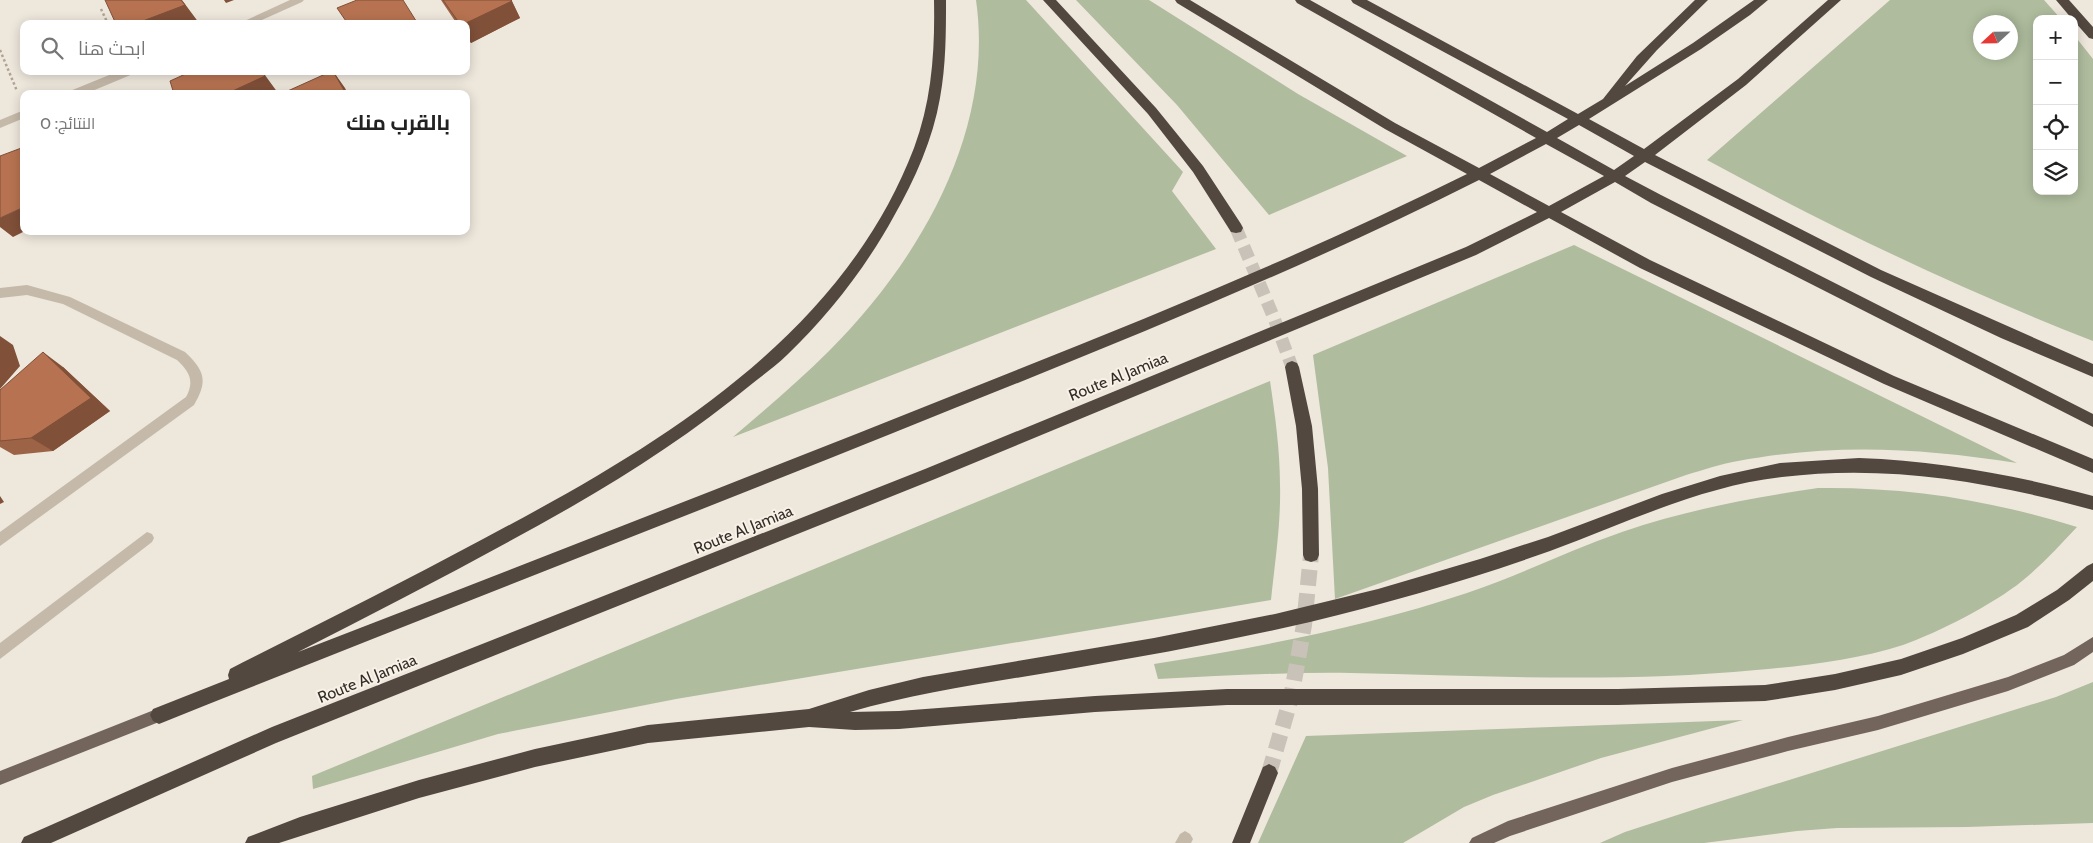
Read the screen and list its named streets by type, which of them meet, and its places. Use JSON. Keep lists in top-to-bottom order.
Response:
{
  "streets": {
    "highway": ["Route Al Jamiaa"]
  },
  "north": "left",
  "page": {
    "map_buttons": ["+", "−"],
    "search": "ابحث هنا",
    "heading": ["بالقرب منك", "النتائج: 0"]
  }
}
